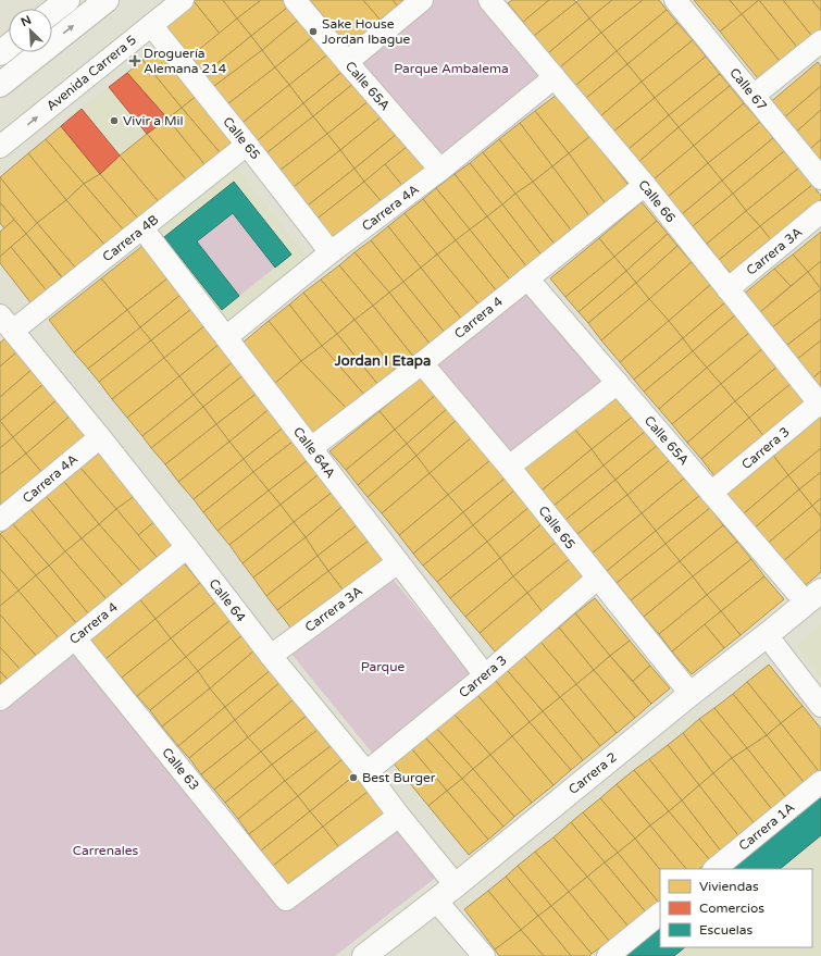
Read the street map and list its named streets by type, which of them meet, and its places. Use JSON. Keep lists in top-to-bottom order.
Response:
{
  "streets": {
    "street": [
      "Avenida Carrera 5",
      "Calle 65A",
      "Calle 67",
      "Calle 65",
      "Calle 66",
      "Carrera 4A",
      "Carrera 4B",
      "Carrera 3A",
      "Carrera 4",
      "Carrera 3",
      "Calle 64A",
      "Calle 64",
      "Calle 63",
      "Carrera 2",
      "Carrera 1A"
    ]
  },
  "crossings": [
    ["Avenida Carrera 5", "Calle 65"],
    ["Calle 65A", "Carrera 4A"],
    ["Calle 65A", "Carrera 4"],
    ["Calle 65A", "Carrera 3"],
    ["Calle 65A", "Carrera 2"],
    ["Calle 65", "Carrera 4A"],
    ["Calle 65", "Carrera 4B"],
    ["Calle 65", "Carrera 4"],
    ["Calle 65", "Carrera 3"],
    ["Calle 65", "Carrera 2"],
    ["Calle 66", "Carrera 4A"],
    ["Calle 66", "Carrera 3A"],
    ["Calle 66", "Carrera 4"],
    ["Calle 66", "Carrera 3"],
    ["Carrera 4A", "Calle 64A"],
    ["Carrera 4A", "Calle 64"],
    ["Carrera 4B", "Calle 64A"],
    ["Carrera 4B", "Calle 64"],
    ["Carrera 3A", "Calle 64A"],
    ["Carrera 3A", "Calle 64"],
    ["Carrera 4", "Calle 64A"],
    ["Carrera 4", "Calle 64"],
    ["Carrera 4", "Calle 63"],
    ["Carrera 3", "Calle 64A"],
    ["Carrera 3", "Calle 64"],
    ["Calle 64", "Calle 63"],
    ["Calle 64", "Carrera 2"]
  ],
  "districts": ["Jordan I Etapa"],
  "parks": ["Parque Ambalema", "Parque", "Carrenales"],
  "places": {
    "other": ["Sake House Jordan Ibague", "Vivir a Mil", "Best Burger"],
    "health": ["Droguería Alemana 214"]
  },
  "legend": ["Viviendas", "Comercios", "Escuelas"],
  "north": "top left"
}
